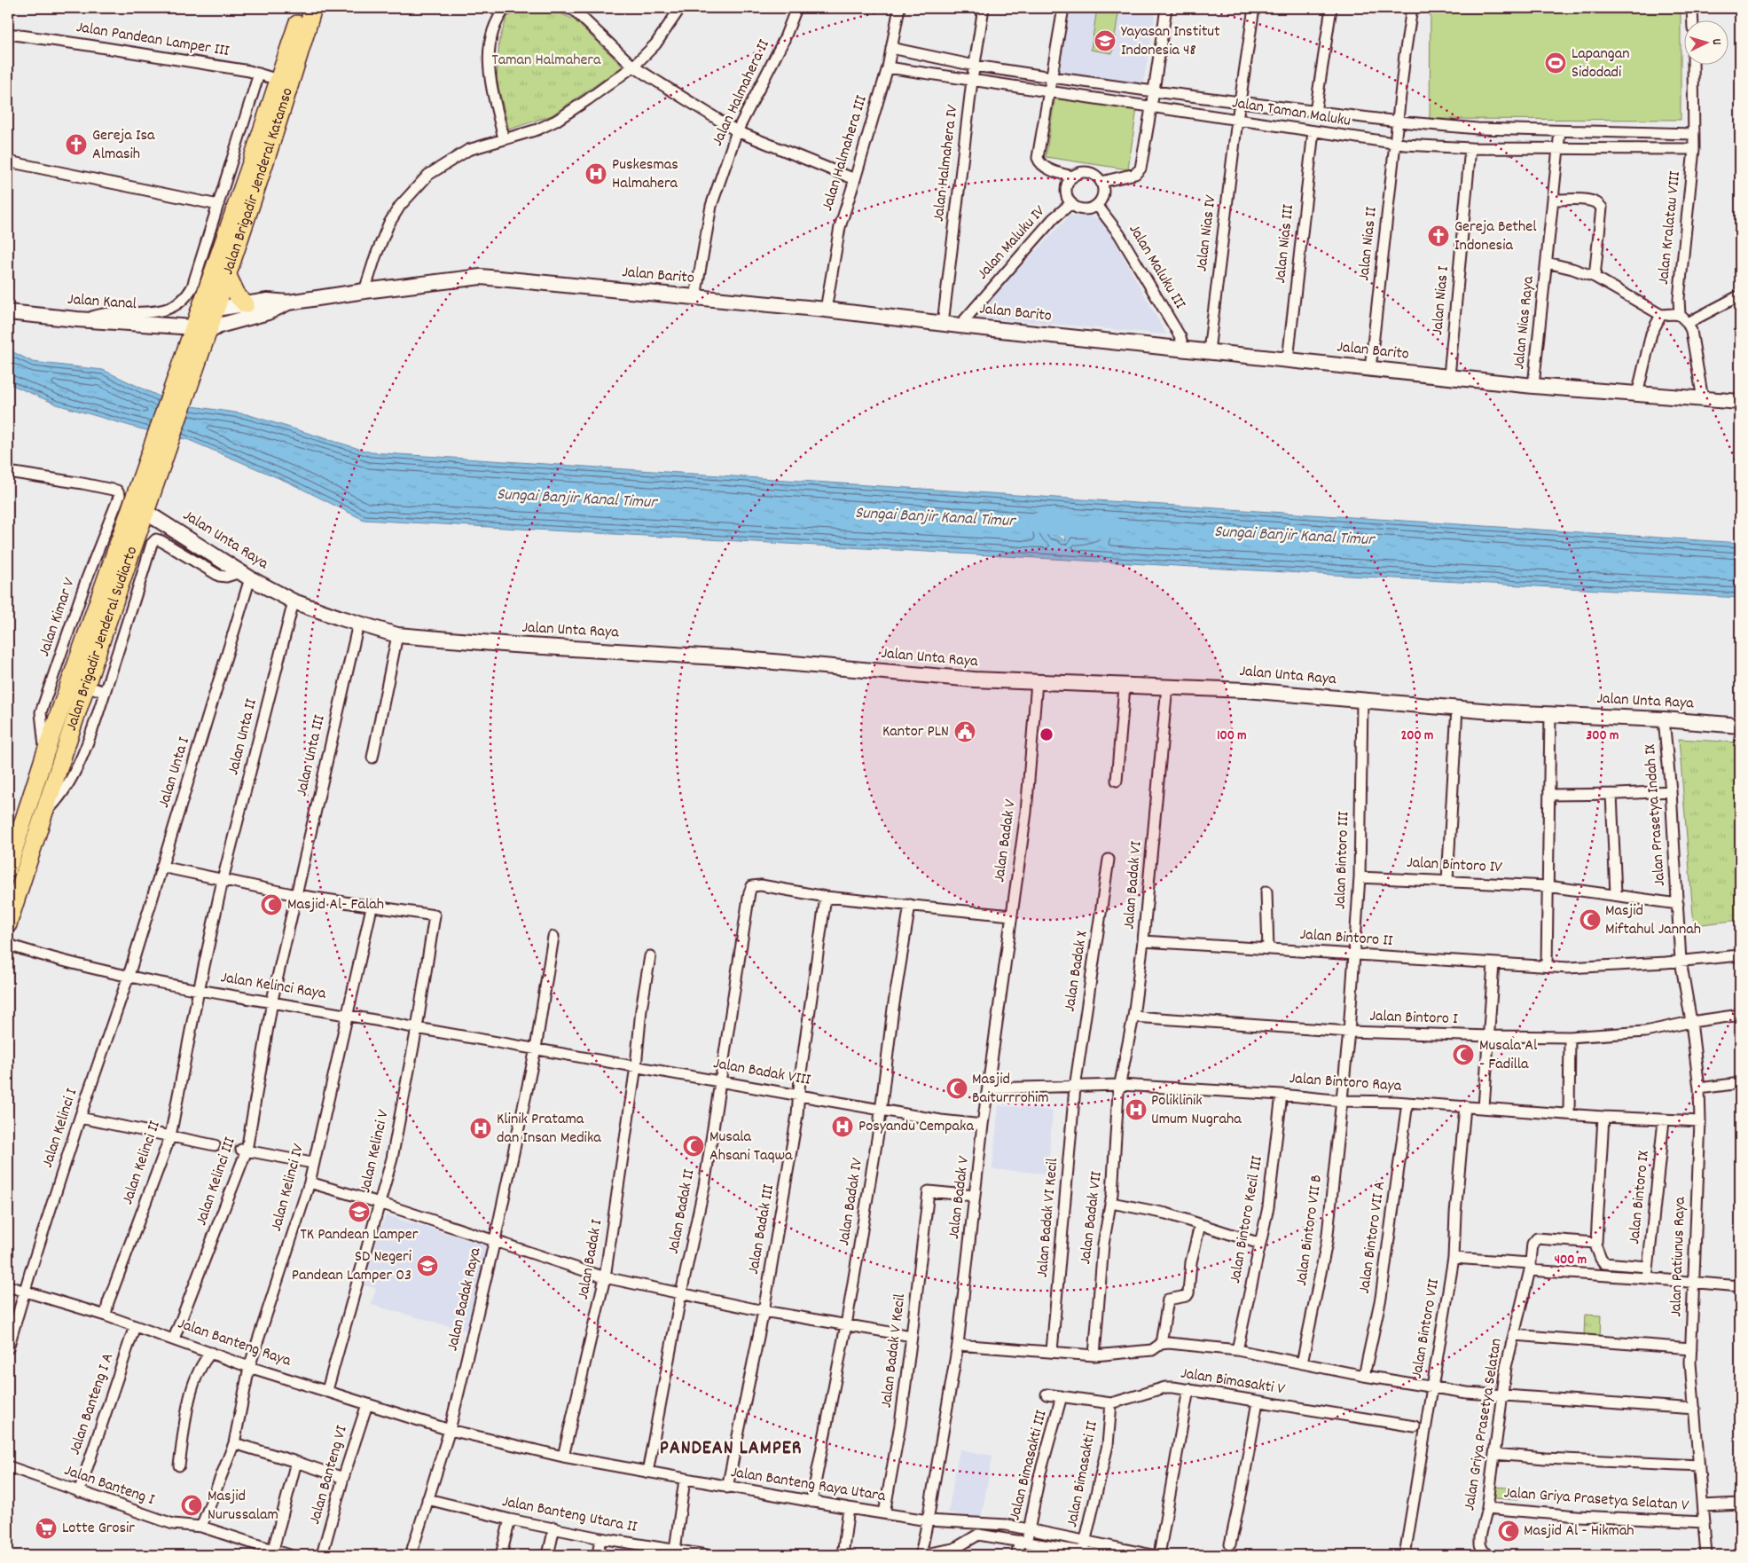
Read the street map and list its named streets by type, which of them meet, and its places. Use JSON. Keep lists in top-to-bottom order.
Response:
{
  "streets": {
    "main road": ["Jalan Brigadir Jenderal Katamso", "Jalan Brigadir Jenderal Sudiarto"],
    "street": [
      "Jalan Pandean Lamper III",
      "Jalan Halmahera II",
      "Jalan Taman Maluku",
      "Jalan Halmahera III",
      "Jalan Halmahera IV",
      "Jalan Kralatau VIII",
      "Jalan Nias IV",
      "Jalan Maluku IV",
      "Jalan Nias III",
      "Jalan Nias II",
      "Jalan Maluku III",
      "Jalan Barito",
      "Jalan Nias I",
      "Jalan Kanal",
      "Jalan Nias Raya",
      "Jalan Unta Raya",
      "Jalan Kimar V",
      "Jalan Unta II",
      "Jalan Unta III",
      "Jalan Unta I",
      "Jalan Prasetya Indah IX",
      "Jalan Badak V",
      "Jalan Bintoro III",
      "Jalan Bintoro IV",
      "Jalan Badak VI",
      "Jalan Bintoro II",
      "Jalan Badak X",
      "Jalan Kelinci Raya",
      "Jalan Bintoro I",
      "Jalan Badak VIII",
      "Jalan Bintoro Raya",
      "Jalan Kelinci I",
      "Jalan Kelinci V",
      "Jalan Kelinci II",
      "Jalan Kelinci III",
      "Jalan Kelinci IV",
      "Jalan Bintoro IX",
      "Jalan Badak IV",
      "Jalan Badak II",
      "Jalan Badak VI Kecil",
      "Jalan Badak VII",
      "Jalan Bintoro Kecil III",
      "Jalan Badak III",
      "Jalan Bintoro VII B",
      "Jalan Bintoro VII A",
      "Jalan Patiunus Raya",
      "Jalan Badak I",
      "Jalan Badak Raya",
      "Jalan Bintoro VII",
      "Jalan Banteng Raya",
      "Jalan Badak V Kecil",
      "Jalan Bimasakti V",
      "Jalan Banteng I A",
      "Jalan Griya Prasetya Selatan",
      "Jalan Bimasakti III",
      "Jalan Bimasakti II",
      "Jalan Banteng VI",
      "Jalan Banteng Raya Utara",
      "Jalan Banteng I",
      "Jalan Griya Prasetya Selatan V",
      "Jalan Banteng Utara II"
    ]
  },
  "crossings": [
    ["Jalan Pandean Lamper III", "Jalan Brigadir Jenderal Katamso"],
    ["Jalan Halmahera II", "Jalan Barito"],
    ["Jalan Taman Maluku", "Jalan Halmahera III"],
    ["Jalan Taman Maluku", "Jalan Halmahera IV"],
    ["Jalan Taman Maluku", "Jalan Kralatau VIII"],
    ["Jalan Taman Maluku", "Jalan Nias IV"],
    ["Jalan Taman Maluku", "Jalan Nias III"],
    ["Jalan Taman Maluku", "Jalan Nias II"],
    ["Jalan Taman Maluku", "Jalan Nias I"],
    ["Jalan Taman Maluku", "Jalan Nias Raya"],
    ["Jalan Halmahera III", "Jalan Barito"],
    ["Jalan Halmahera IV", "Jalan Barito"],
    ["Jalan Brigadir Jenderal Katamso", "Jalan Kanal"],
    ["Jalan Brigadir Jenderal Katamso", "Jalan Brigadir Jenderal Sudiarto"],
    ["Jalan Nias IV", "Jalan Barito"],
    ["Jalan Maluku IV", "Jalan Maluku III"],
    ["Jalan Maluku IV", "Jalan Barito"],
    ["Jalan Nias III", "Jalan Barito"],
    ["Jalan Nias II", "Jalan Barito"],
    ["Jalan Maluku III", "Jalan Barito"],
    ["Jalan Barito", "Jalan Nias I"],
    ["Jalan Barito", "Jalan Nias Raya"],
    ["Jalan Unta Raya", "Jalan Brigadir Jenderal Sudiarto"],
    ["Jalan Unta Raya", "Jalan Unta II"],
    ["Jalan Unta Raya", "Jalan Unta III"],
    ["Jalan Unta Raya", "Jalan Unta I"],
    ["Jalan Unta Raya", "Jalan Prasetya Indah IX"],
    ["Jalan Unta Raya", "Jalan Badak V"],
    ["Jalan Unta Raya", "Jalan Bintoro III"],
    ["Jalan Unta Raya", "Jalan Badak VI"],
    ["Jalan Kimar V", "Jalan Brigadir Jenderal Sudiarto"],
    ["Jalan Unta II", "Jalan Kelinci Raya"],
    ["Jalan Unta II", "Jalan Kelinci II"],
    ["Jalan Unta III", "Jalan Kelinci Raya"],
    ["Jalan Unta III", "Jalan Kelinci III"],
    ["Jalan Unta I", "Jalan Kelinci Raya"],
    ["Jalan Unta I", "Jalan Kelinci I"],
    ["Jalan Prasetya Indah IX", "Jalan Bintoro IV"],
    ["Jalan Prasetya Indah IX", "Jalan Bintoro II"],
    ["Jalan Prasetya Indah IX", "Jalan Patiunus Raya"],
    ["Jalan Badak V", "Jalan Badak VIII"],
    ["Jalan Badak V", "Jalan Bintoro Raya"],
    ["Jalan Badak V", "Jalan Badak V Kecil"],
    ["Jalan Badak V", "Jalan Banteng Raya Utara"],
    ["Jalan Bintoro III", "Jalan Bintoro IV"],
    ["Jalan Bintoro III", "Jalan Bintoro II"],
    ["Jalan Bintoro III", "Jalan Bintoro I"],
    ["Jalan Bintoro III", "Jalan Bintoro Raya"],
    ["Jalan Bintoro III", "Jalan Bintoro VII B"],
    ["Jalan Badak VI", "Jalan Bintoro II"],
    ["Jalan Badak VI", "Jalan Bintoro I"],
    ["Jalan Badak VI", "Jalan Bintoro Raya"],
    ["Jalan Badak VI", "Jalan Badak VII"],
    ["Jalan Bintoro II", "Jalan Patiunus Raya"],
    ["Jalan Badak X", "Jalan Bintoro Raya"],
    ["Jalan Badak X", "Jalan Badak VI Kecil"],
    ["Jalan Kelinci Raya", "Jalan Badak VIII"],
    ["Jalan Kelinci Raya", "Jalan Kelinci I"],
    ["Jalan Kelinci Raya", "Jalan Kelinci V"],
    ["Jalan Kelinci Raya", "Jalan Kelinci II"],
    ["Jalan Kelinci Raya", "Jalan Kelinci III"],
    ["Jalan Kelinci Raya", "Jalan Kelinci IV"],
    ["Jalan Kelinci Raya", "Jalan Badak Raya"],
    ["Jalan Bintoro I", "Jalan Patiunus Raya"],
    ["Jalan Badak VIII", "Jalan Badak IV"],
    ["Jalan Badak VIII", "Jalan Badak II"],
    ["Jalan Badak VIII", "Jalan Badak III"],
    ["Jalan Badak VIII", "Jalan Badak I"],
    ["Jalan Badak VIII", "Jalan Badak Raya"],
    ["Jalan Bintoro Raya", "Jalan Bintoro IX"],
    ["Jalan Bintoro Raya", "Jalan Badak VI Kecil"],
    ["Jalan Bintoro Raya", "Jalan Badak VII"],
    ["Jalan Bintoro Raya", "Jalan Bintoro Kecil III"],
    ["Jalan Bintoro Raya", "Jalan Bintoro VII B"],
    ["Jalan Bintoro Raya", "Jalan Bintoro VII A"],
    ["Jalan Bintoro Raya", "Jalan Patiunus Raya"],
    ["Jalan Bintoro Raya", "Jalan Bintoro VII"],
    ["Jalan Kelinci I", "Jalan Banteng Raya"],
    ["Jalan Kelinci V", "Jalan Kelinci IV"],
    ["Jalan Kelinci V", "Jalan Banteng Raya"],
    ["Jalan Kelinci II", "Jalan Banteng Raya"],
    ["Jalan Kelinci III", "Jalan Banteng Raya"],
    ["Jalan Kelinci IV", "Jalan Banteng Raya"],
    ["Jalan Kelinci IV", "Jalan Banteng I"],
    ["Jalan Badak IV", "Jalan Banteng Raya Utara"],
    ["Jalan Badak II", "Jalan Badak III"],
    ["Jalan Badak II", "Jalan Banteng Raya Utara"],
    ["Jalan Badak III", "Jalan Banteng Raya Utara"],
    ["Jalan Patiunus Raya", "Jalan Griya Prasetya Selatan V"],
    ["Jalan Badak I", "Jalan Banteng Raya Utara"],
    ["Jalan Badak Raya", "Jalan Banteng Raya"],
    ["Jalan Badak Raya", "Jalan Banteng Raya Utara"],
    ["Jalan Badak Raya", "Jalan Banteng Utara II"],
    ["Jalan Banteng Raya", "Jalan Banteng I A"],
    ["Jalan Banteng Raya", "Jalan Banteng VI"],
    ["Jalan Banteng Raya", "Jalan Banteng Raya Utara"],
    ["Jalan Badak V Kecil", "Jalan Banteng Raya Utara"],
    ["Jalan Bimasakti V", "Jalan Bimasakti III"],
    ["Jalan Bimasakti V", "Jalan Bimasakti II"],
    ["Jalan Banteng I A", "Jalan Banteng I"],
    ["Jalan Griya Prasetya Selatan", "Jalan Griya Prasetya Selatan V"],
    ["Jalan Bimasakti III", "Jalan Banteng Raya Utara"],
    ["Jalan Bimasakti II", "Jalan Banteng Raya Utara"]
  ],
  "districts": ["PANDEAN LAMPER"],
  "water": ["Sungai Banjir Kanal Timur"],
  "parks": ["Taman Halmahera"],
  "places": {
    "school or university": ["Yayasan Institut Indonesia 48", "TK Pandean Lamper", "SD Negeri Pandean Lamper 03"],
    "sports": ["Lapangan Sidodadi"],
    "church": ["Gereja Isa Almasih", "Gereja Bethel Indonesia"],
    "hospital": [
      "Puskesmas Halmahera",
      "Poliklinik Umum Nugraha",
      "Posyandu Cempaka",
      "Klinik Pratama dan Insan Medika"
    ],
    "public building": ["Kantor PLN"],
    "mosque": [
      "Masjid Al- Falah",
      "Masjid Miftahul Jannah",
      "Musala Al - Fadilla",
      "Masjid Baiturrrohim",
      "Musala Ahsani Taqwa",
      "Masjid Nurussalam",
      "Masjid Al - Hikmah"
    ],
    "supermarket": ["Lotte Grosir"]
  },
  "north": "right",
  "rings": [
    "100 m",
    "200 m",
    "300 m",
    "400 m"
  ]
}
